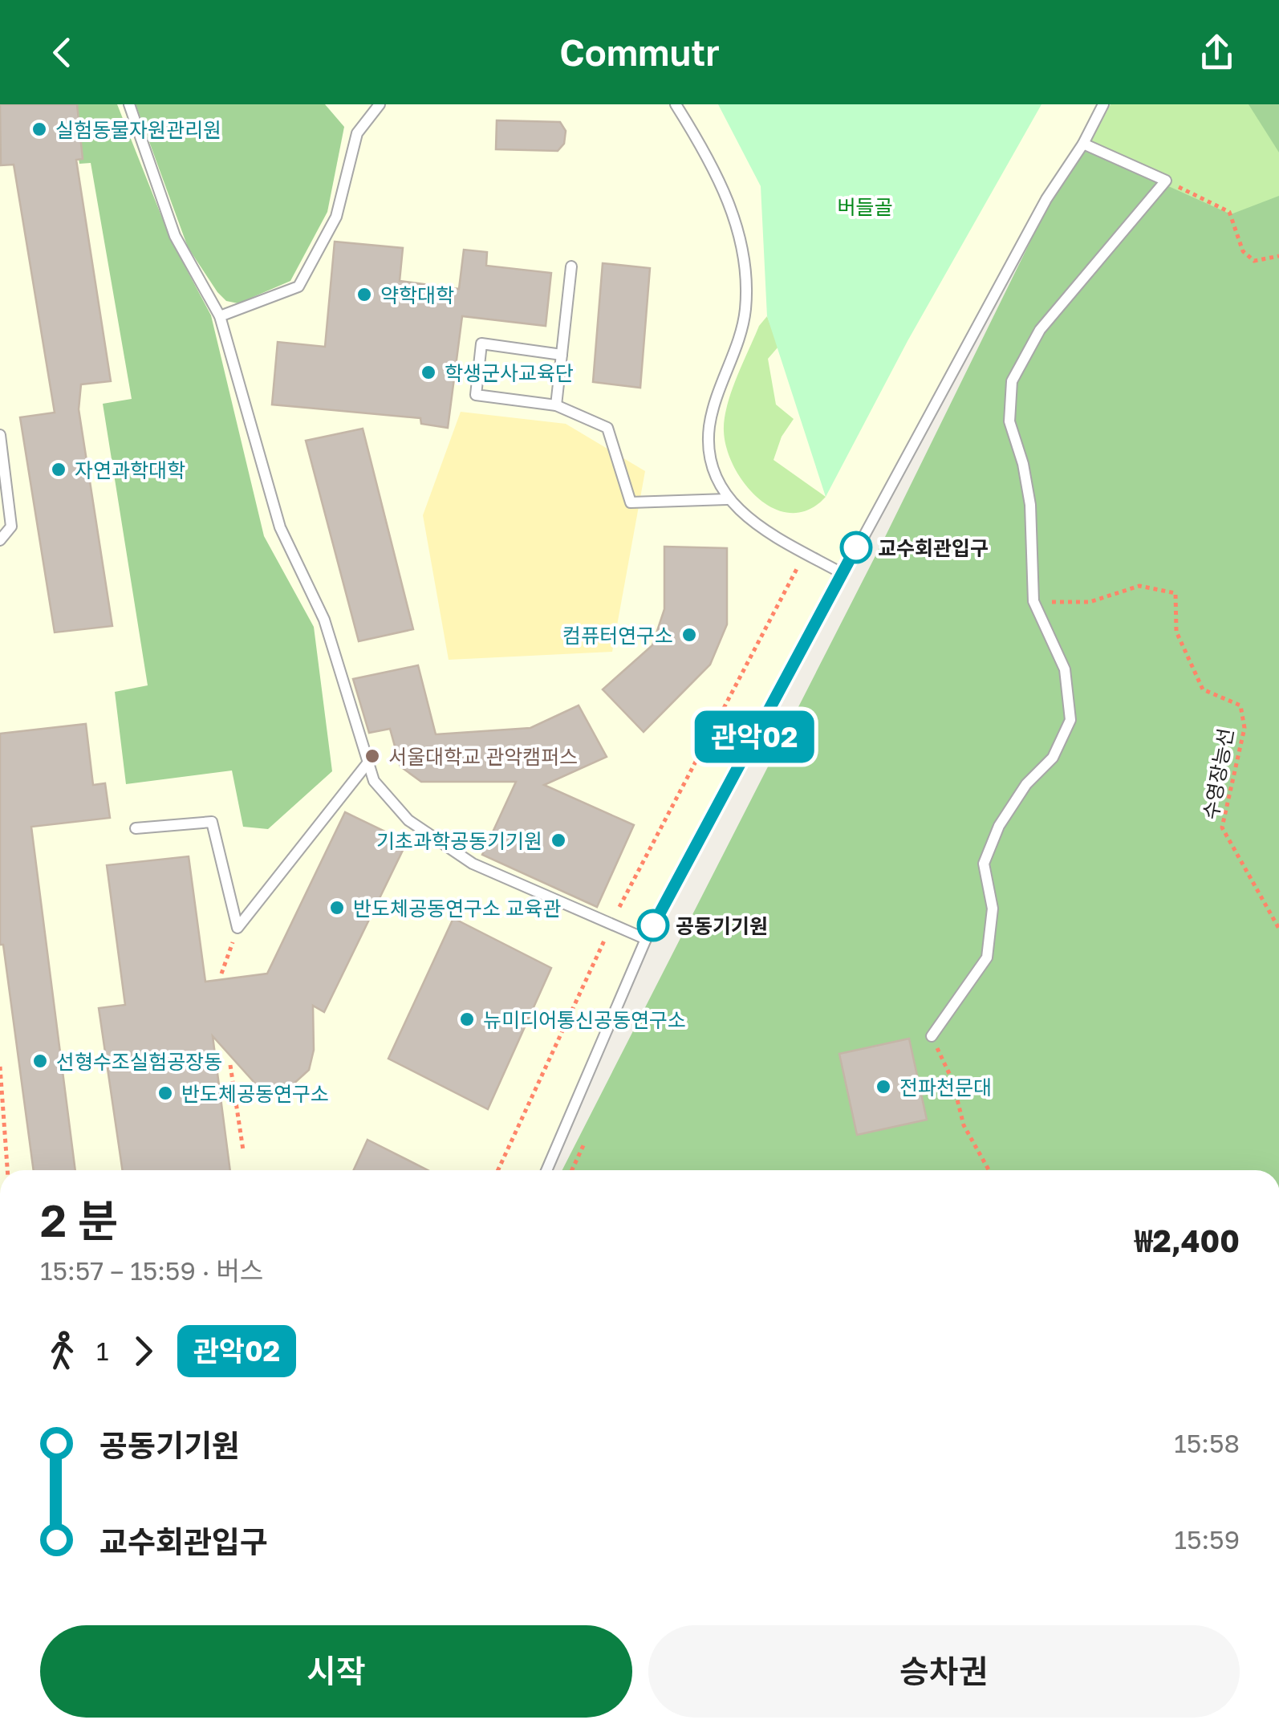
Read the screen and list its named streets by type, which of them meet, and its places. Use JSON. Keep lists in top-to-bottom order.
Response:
{
  "streets": {
    "path": ["수영장능선"]
  },
  "parks": ["버들골"],
  "places": [
    "실험동물자원관리원",
    "약학대학",
    "학생군사교육단",
    "자연과학대학",
    "교수회관입구",
    "컴퓨터연구소",
    "서울대학교 관악캠퍼스",
    "기초과학공동기기원",
    "반도체공동연구소 교육관",
    "공동기기원",
    "뉴미디어통신공동연구소",
    "선형수조실험공장동",
    "전파천문대",
    "반도체공동연구소"
  ],
  "lines": ["bus line 관악02"],
  "page": {
    "header": "Commutr",
    "on_map": "관악02",
    "heading": ["2 분", "15:57 – 15:59 · 버스", "₩2,400"],
    "legs": ["1", "관악02"],
    "list": [
      {
        "name": "공동기기원",
        "value": "15:58"
      },
      {
        "name": "교수회관입구",
        "value": "15:59"
      }
    ],
    "buttons": ["시작", "승차권"]
  }
}
